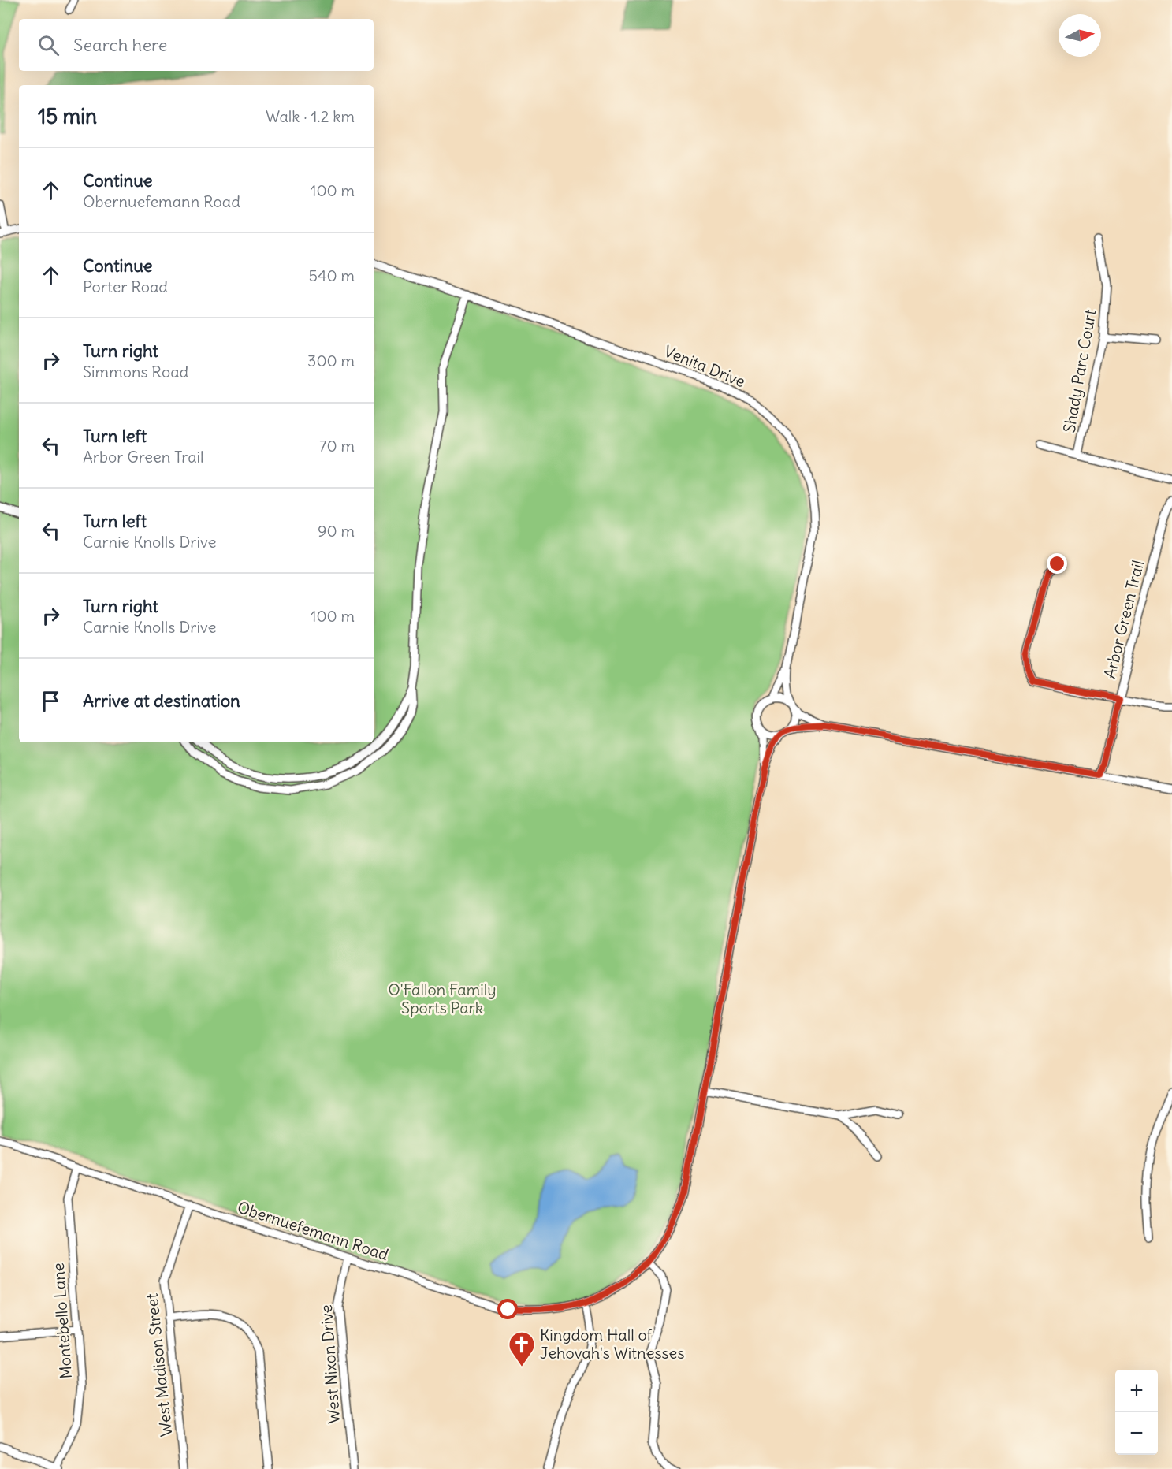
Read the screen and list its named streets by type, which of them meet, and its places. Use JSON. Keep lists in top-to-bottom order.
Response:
{
  "streets": {
    "street": [
      "Venita Drive",
      "Shady Parc Court",
      "Arbor Green Trail",
      "Obernuefemann Road",
      "Montebello Lane",
      "West Nixon Drive",
      "West Madison Street"
    ]
  },
  "crossings": [
    ["Obernuefemann Road", "Montebello Lane"],
    ["Obernuefemann Road", "West Nixon Drive"],
    ["Obernuefemann Road", "West Madison Street"]
  ],
  "parks": ["O'Fallon Family Sports Park"],
  "places": {
    "church": ["Kingdom Hall of Jehovah's Witnesses"]
  },
  "north": "right",
  "page": {
    "search": "Search here",
    "heading": ["15 min", "Walk · 1.2 km"],
    "list": [
      ["Continue", "Obernuefemann Road", "100 m"],
      ["Continue", "Porter Road", "540 m"],
      ["Turn right", "Simmons Road", "300 m"],
      ["Turn left", "Arbor Green Trail", "70 m"],
      ["Turn left", "Carnie Knolls Drive", "90 m"],
      ["Turn right", "Carnie Knolls Drive", "100 m"],
      "Arrive at destination"
    ],
    "map_buttons": ["+", "−"]
  }
}
